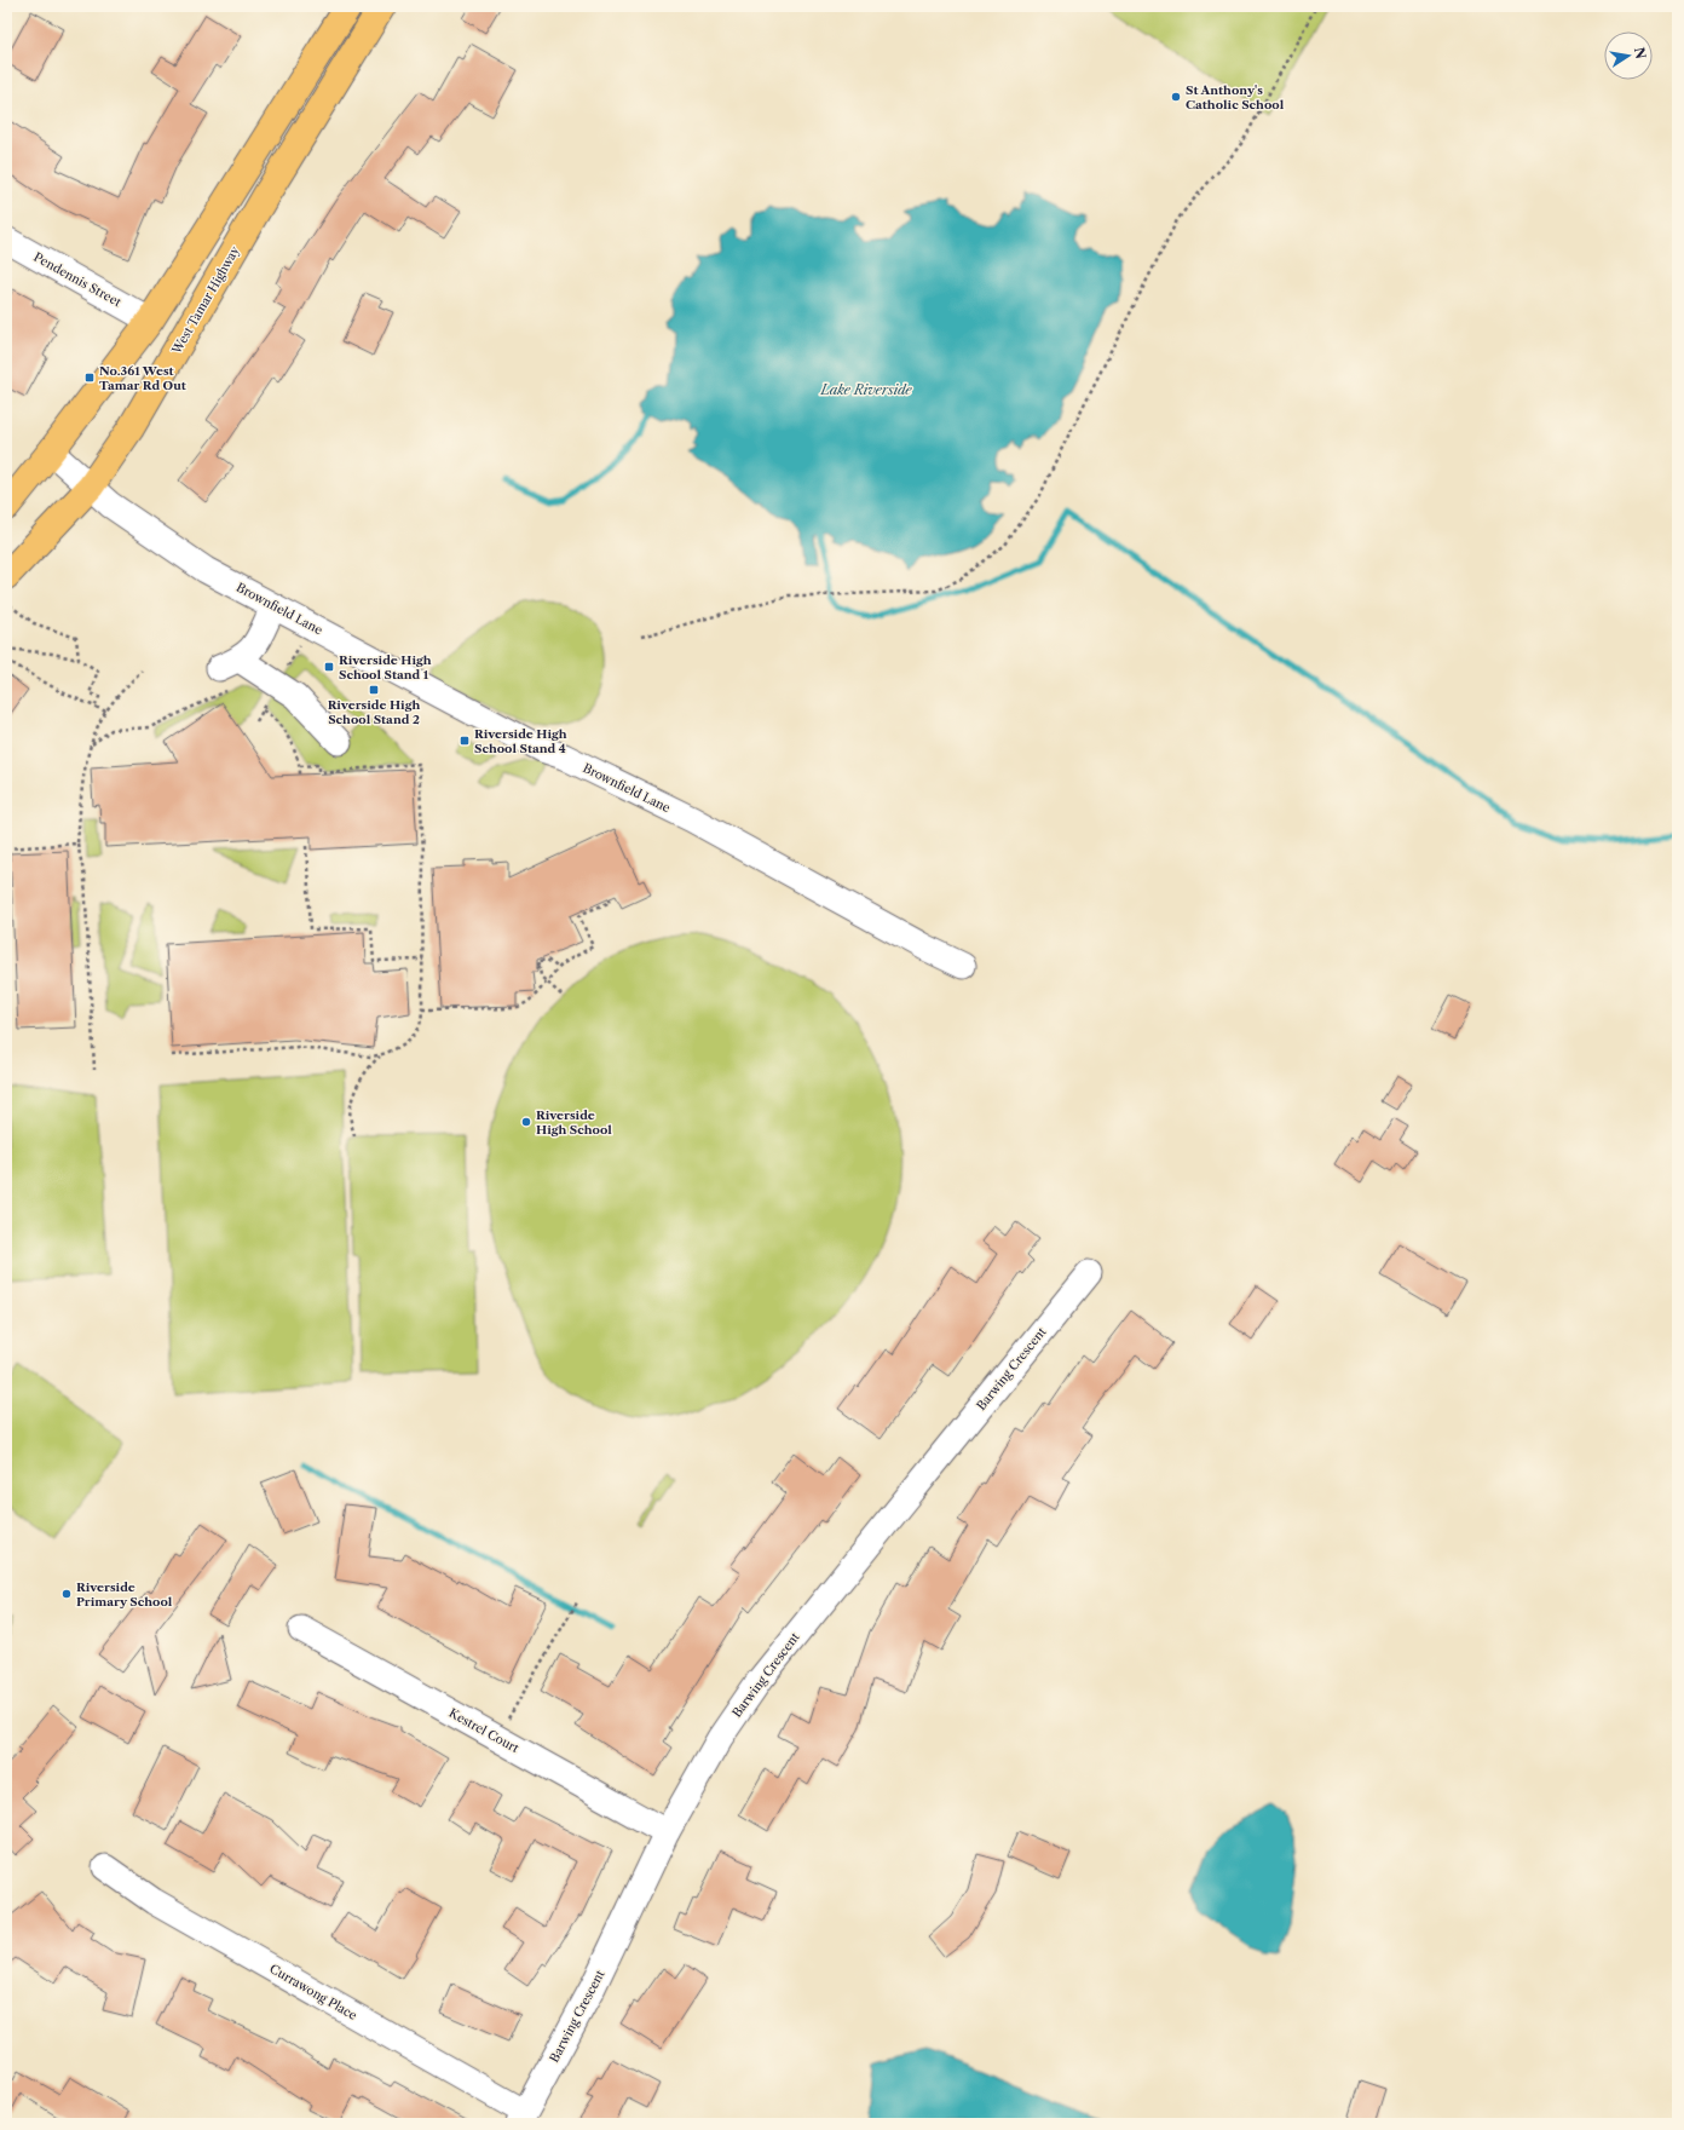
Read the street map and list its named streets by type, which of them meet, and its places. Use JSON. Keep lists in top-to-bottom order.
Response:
{
  "streets": {
    "highway": ["West Tamar Highway"],
    "street": [
      "Pendennis Street",
      "Brownfield Lane",
      "Barwing Crescent",
      "Kestrel Court",
      "Currawong Place"
    ]
  },
  "crossings": [
    ["West Tamar Highway", "Brownfield Lane"],
    ["Barwing Crescent", "Kestrel Court"],
    ["Barwing Crescent", "Currawong Place"]
  ],
  "water": ["Lake Riverside"],
  "places": {
    "other": ["St Anthony's Catholic School", "Riverside High School", "Riverside Primary School"],
    "transit": [
      "No.361 West Tamar Rd Out",
      "Riverside High School Stand 1",
      "Riverside High School Stand 2",
      "Riverside High School Stand 4"
    ]
  },
  "north": "right"
}
